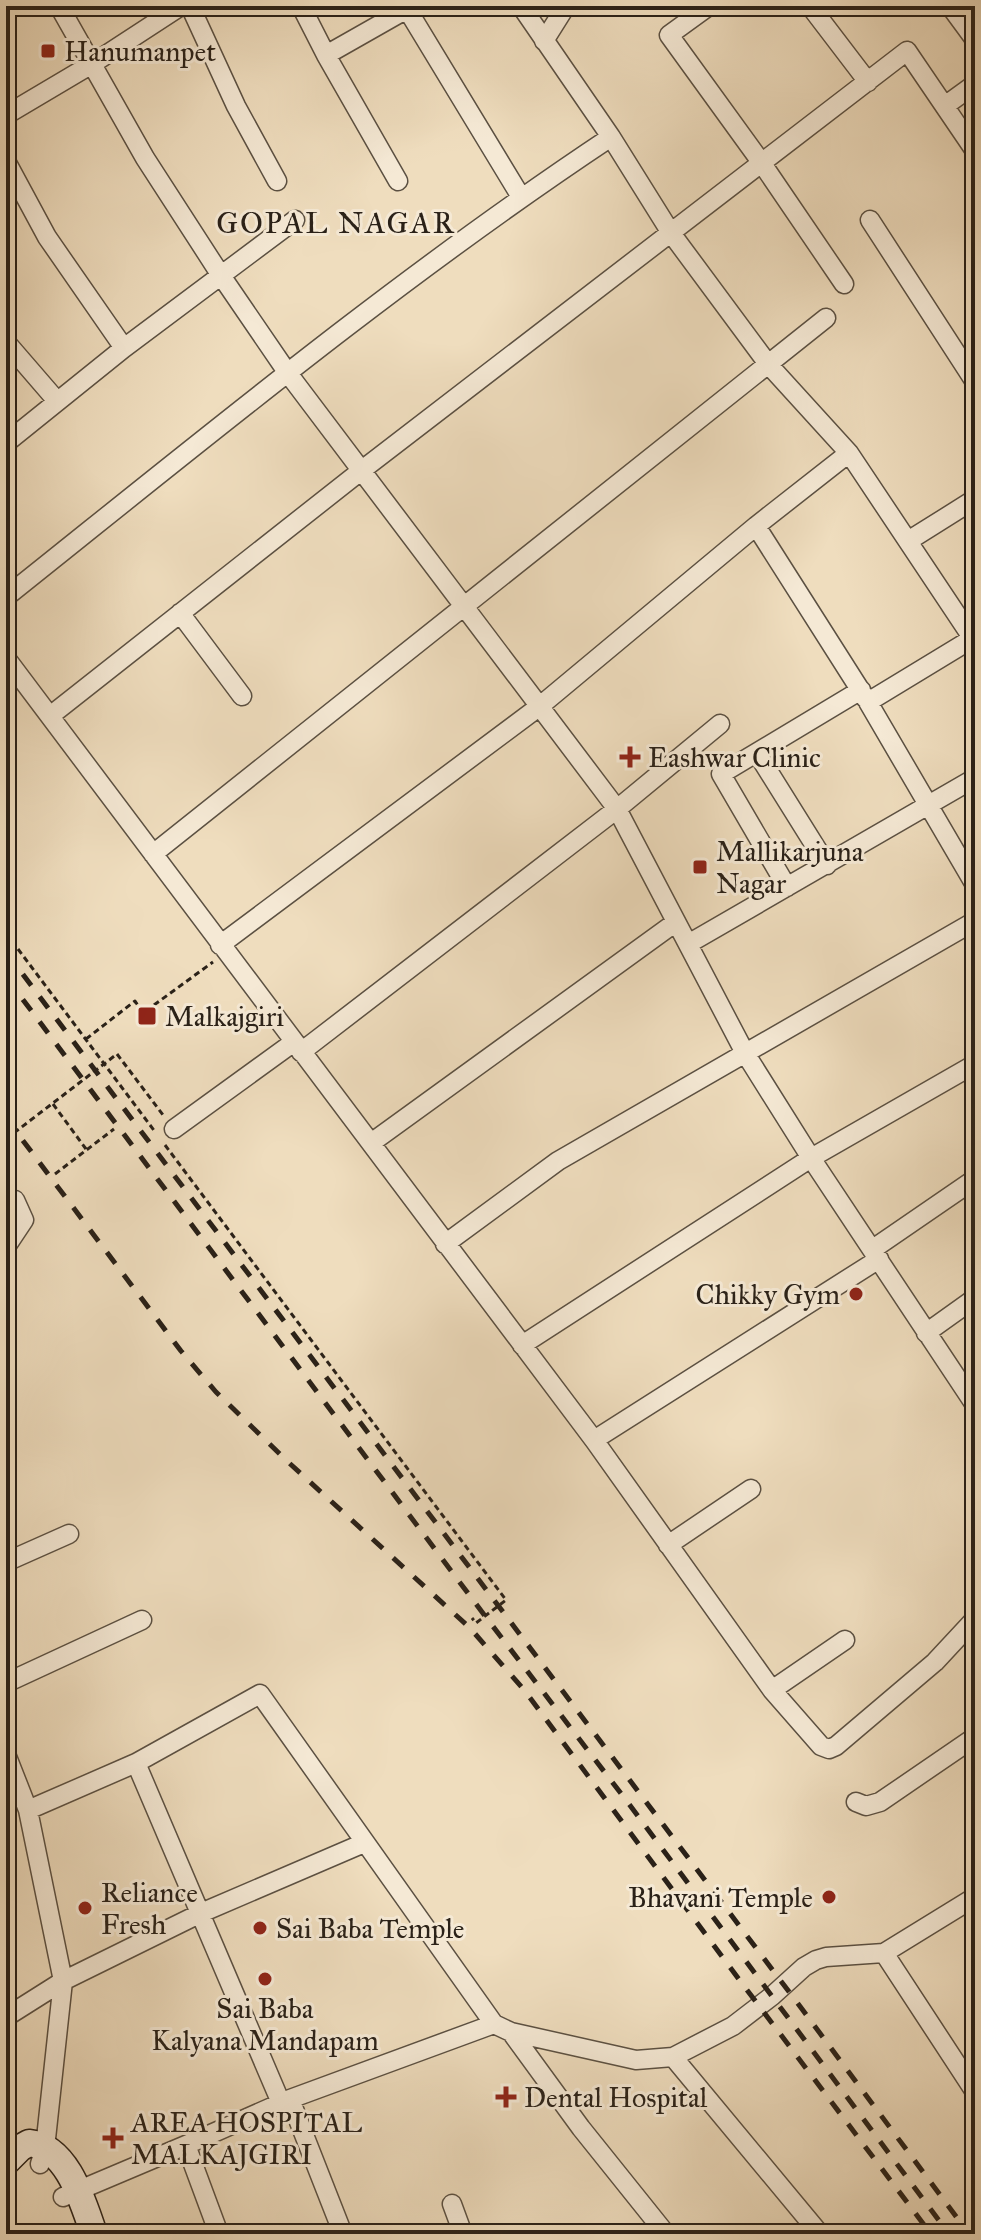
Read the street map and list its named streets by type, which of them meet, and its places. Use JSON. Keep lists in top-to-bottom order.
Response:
{
  "districts": ["GOPAL NAGAR"],
  "places": {
    "transit": ["Hanumanpet", "Mallikarjuna Nagar", "Malkajgiri"],
    "health": ["Eashwar Clinic", "Dental Hospital", "AREA HOSPITAL MALKAJGIRI"],
    "other": [
      "Chikky Gym",
      "Bhavani Temple",
      "Reliance Fresh",
      "Sai Baba Temple",
      "Sai Baba Kalyana Mandapam"
    ]
  }
}
